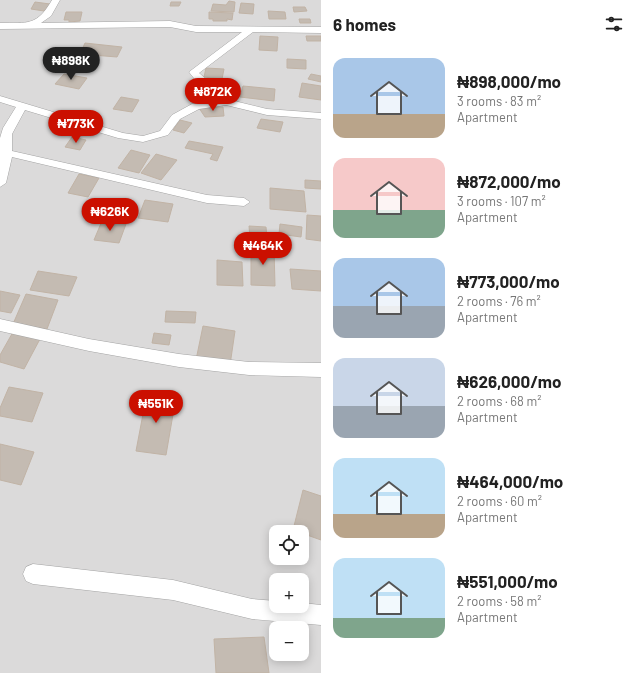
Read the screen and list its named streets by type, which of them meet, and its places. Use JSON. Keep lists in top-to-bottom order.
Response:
{
  "page": {
    "heading": "6 homes",
    "price": [
      "₦898K",
      "₦872K",
      "₦773K",
      "₦626K",
      "₦464K",
      "₦551K"
    ],
    "list": [
      {
        "name": "₦898,000/mo",
        "note": "3 rooms · 83 m² · Apartment"
      },
      {
        "name": "₦872,000/mo",
        "note": "3 rooms · 107 m² · Apartment"
      },
      {
        "name": "₦773,000/mo",
        "note": "2 rooms · 76 m² · Apartment"
      },
      {
        "name": "₦626,000/mo",
        "note": "2 rooms · 68 m² · Apartment"
      },
      {
        "name": "₦464,000/mo",
        "note": "2 rooms · 60 m² · Apartment"
      },
      {
        "name": "₦551,000/mo",
        "note": "2 rooms · 58 m² · Apartment"
      }
    ],
    "map_buttons": ["+", "−"]
  }
}
